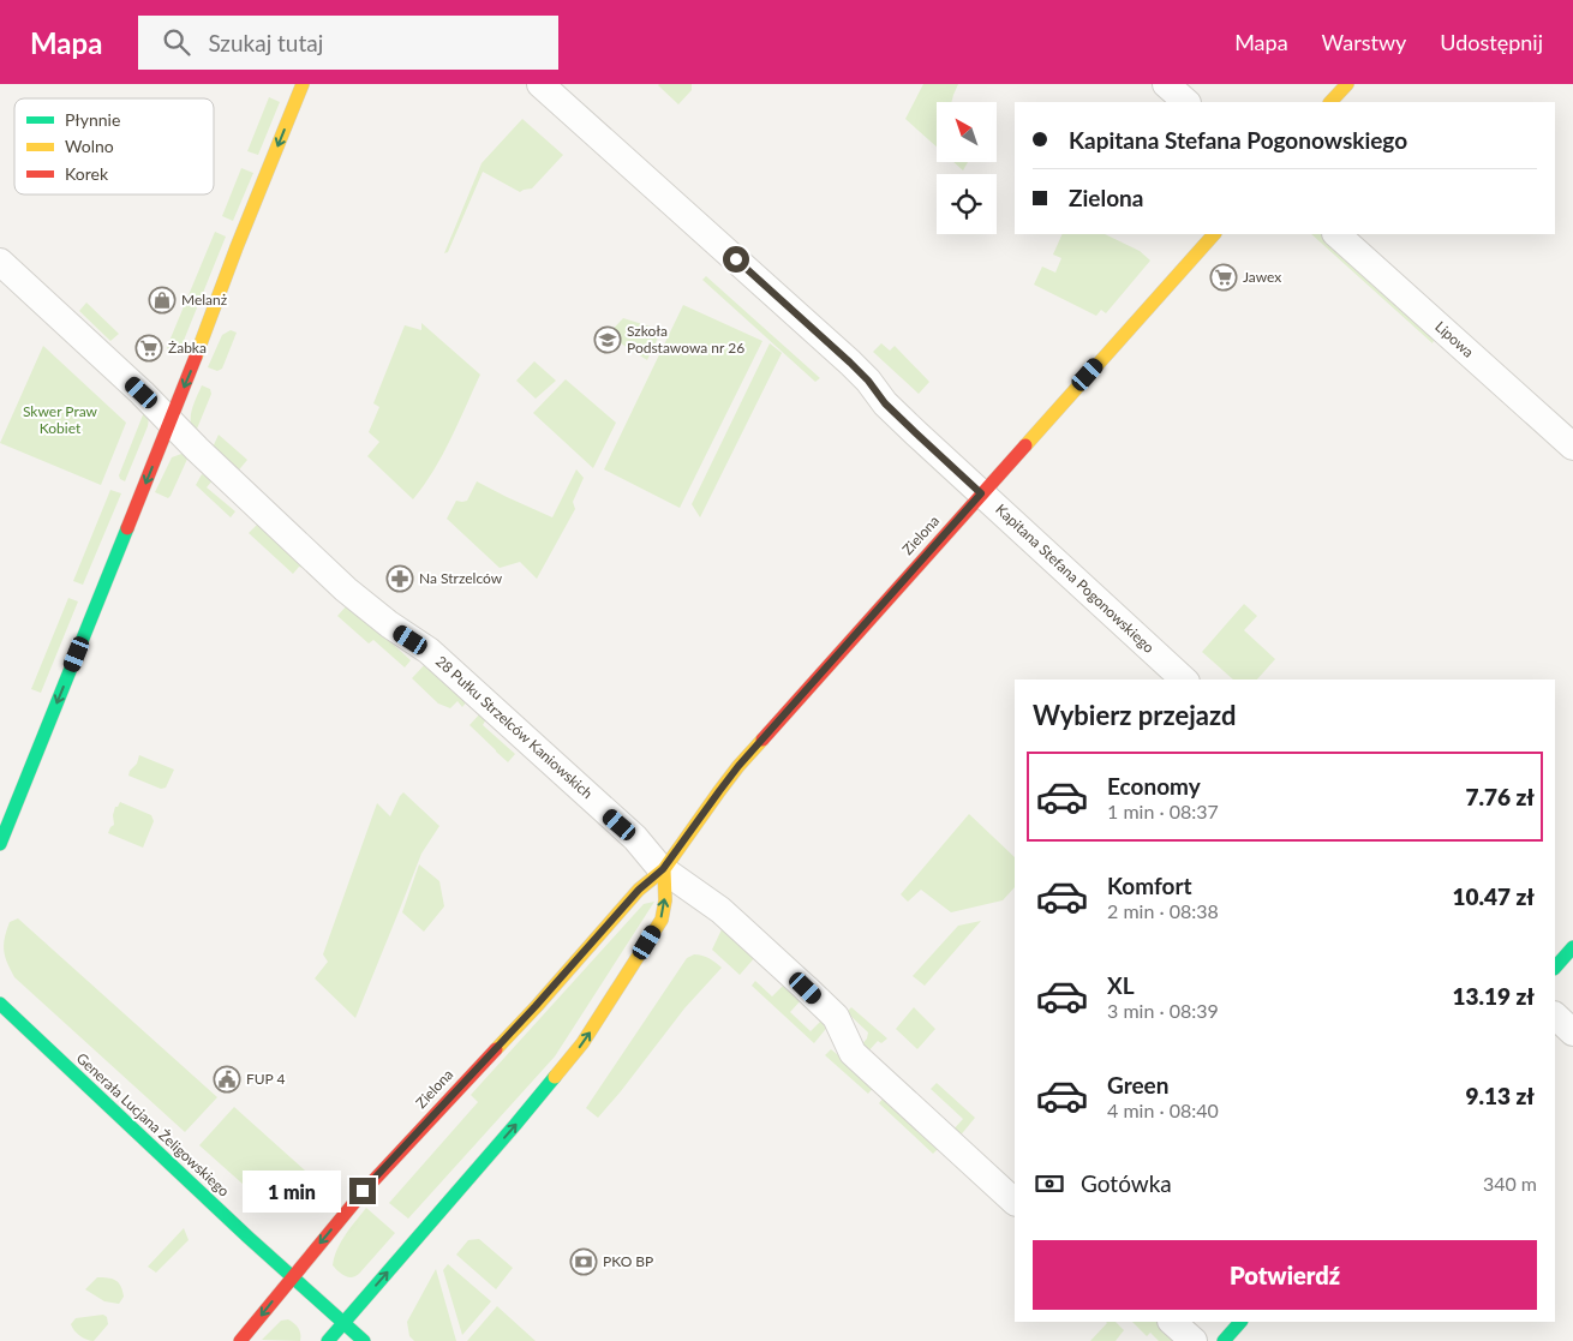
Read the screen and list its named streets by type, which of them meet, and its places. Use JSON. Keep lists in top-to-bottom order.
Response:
{
  "streets": {
    "street": [
      "Lipowa",
      "Zielona",
      "Kapitana Stefana Pogonowskiego",
      "28 Pułku Strzelców Kaniowskich",
      "Generała Lucjana Żeligowskiego"
    ]
  },
  "crossings": [
    ["Zielona", "Kapitana Stefana Pogonowskiego"],
    ["Zielona", "28 Pułku Strzelców Kaniowskich"],
    ["Zielona", "Generała Lucjana Żeligowskiego"]
  ],
  "parks": ["Skwer Praw Kobiet"],
  "places": {
    "supermarket": ["Jawex", "Żabka"],
    "shop": ["Melanż"],
    "school or university": ["Szkoła Podstawowa nr 26"],
    "pharmacy": ["Na Strzelców"],
    "public building": ["FUP 4"],
    "bank": ["PKO BP"]
  },
  "legend": ["Płynnie", "Wolno", "Korek"],
  "north": "top left",
  "page": {
    "header": "Mapa",
    "search": "Szukaj tutaj",
    "nav": ["Mapa", "Warstwy", "Udostępnij"],
    "banner": ["Kapitana Stefana Pogonowskiego", "Zielona"],
    "heading": "Wybierz przejazd",
    "list": [
      {
        "name": "Economy",
        "note": "1 min · 08:37",
        "value": "7.76 zł"
      },
      {
        "name": "Komfort",
        "note": "2 min · 08:38",
        "value": "10.47 zł"
      },
      {
        "name": "XL",
        "note": "3 min · 08:39",
        "value": "13.19 zł"
      },
      {
        "name": "Green",
        "note": "4 min · 08:40",
        "value": "9.13 zł"
      }
    ],
    "pay": ["Gotówka", "340 m"],
    "bubble": "1 min",
    "buttons": "Potwierdź"
  }
}
